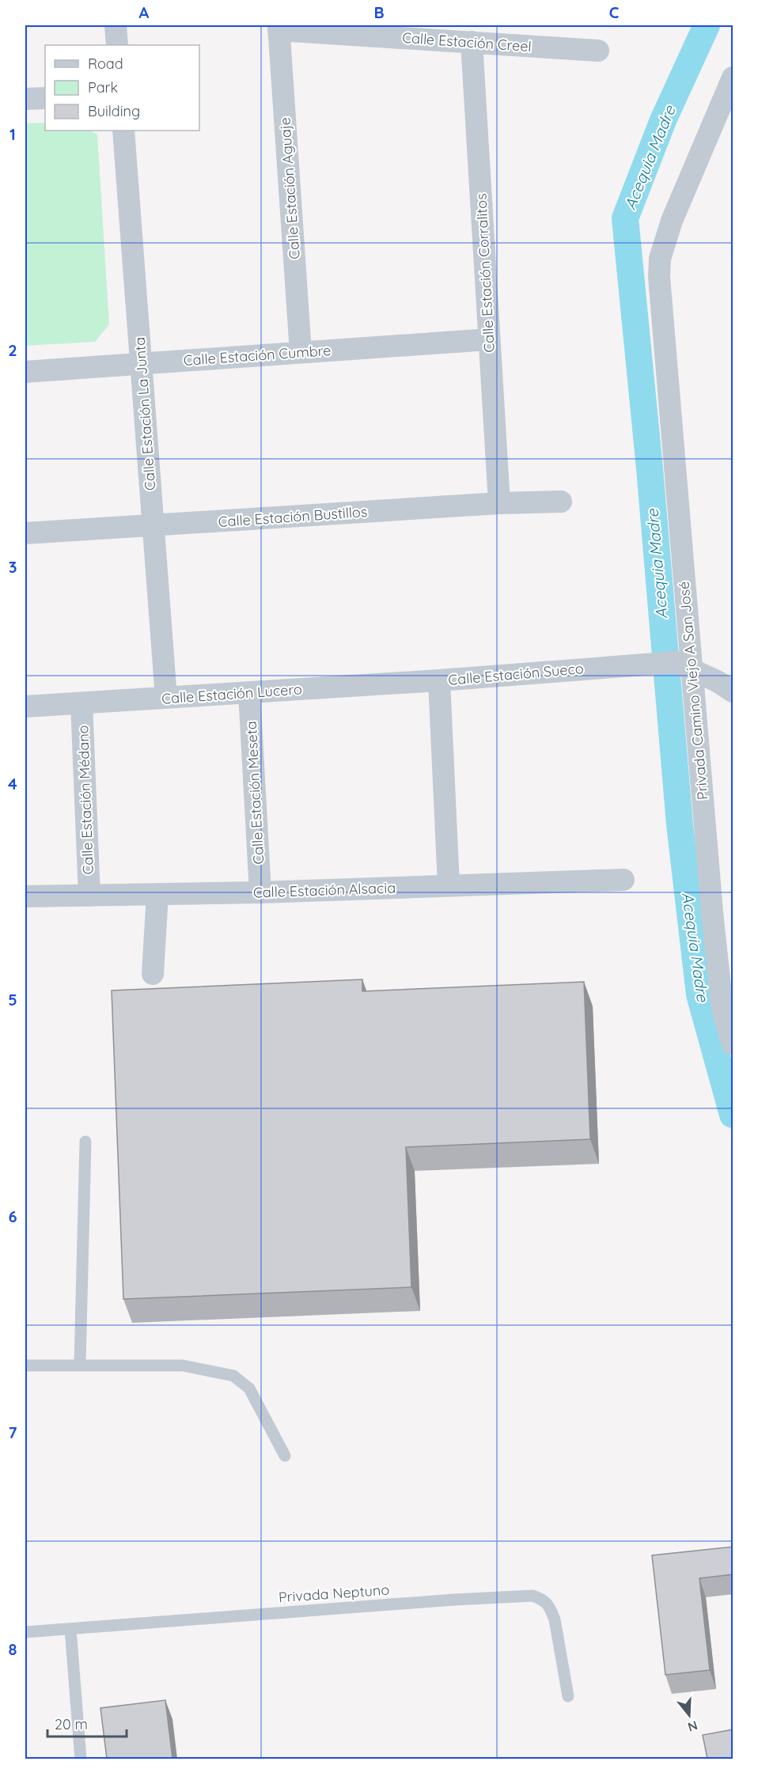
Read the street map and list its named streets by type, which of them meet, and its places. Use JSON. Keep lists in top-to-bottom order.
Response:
{
  "streets": {
    "street": [
      "Calle Estación Creel",
      "Calle Estación Aguaje",
      "Calle Estación Corralitos",
      "Calle Estación Cumbre",
      "Calle Estación La Junta",
      "Calle Estación Bustillos",
      "Calle Estación Sueco",
      "Privada Camino Viejo A San José",
      "Calle Estación Lucero",
      "Calle Estación Meseta",
      "Calle Estación Médano",
      "Calle Estación Alsacia"
    ],
    "lane": ["Privada Neptuno"]
  },
  "crossings": [
    ["Calle Estación Creel", "Calle Estación Aguaje"],
    ["Calle Estación Creel", "Calle Estación Corralitos"],
    ["Calle Estación Aguaje", "Calle Estación Cumbre"],
    ["Calle Estación Corralitos", "Calle Estación Cumbre"],
    ["Calle Estación Corralitos", "Calle Estación Bustillos"],
    ["Calle Estación Cumbre", "Calle Estación La Junta"],
    ["Calle Estación La Junta", "Calle Estación Bustillos"],
    ["Calle Estación La Junta", "Calle Estación Lucero"],
    ["Calle Estación Sueco", "Privada Camino Viejo A San José"],
    ["Calle Estación Sueco", "Calle Estación Lucero"],
    ["Calle Estación Sueco", "Calle Estación Alsacia"],
    ["Calle Estación Lucero", "Calle Estación Meseta"],
    ["Calle Estación Lucero", "Calle Estación Médano"],
    ["Calle Estación Meseta", "Calle Estación Alsacia"],
    ["Calle Estación Médano", "Calle Estación Alsacia"]
  ],
  "water": ["Acequia Madre"],
  "legend": ["Road", "Park", "Building"],
  "scale_bar": "20 m",
  "north": "bottom",
  "grid": {
    "columns": ["A", "B", "C"],
    "rows": [
      "1",
      "2",
      "3",
      "4",
      "5",
      "6",
      "7",
      "8"
    ]
  }
}
